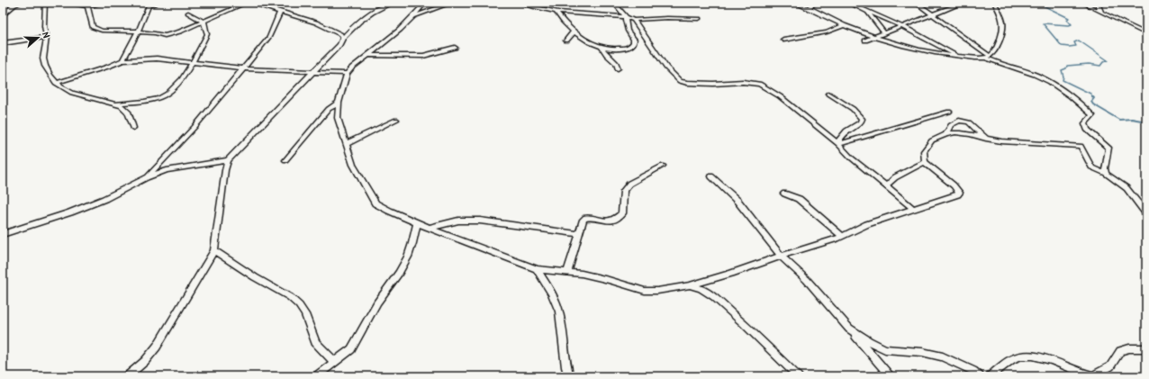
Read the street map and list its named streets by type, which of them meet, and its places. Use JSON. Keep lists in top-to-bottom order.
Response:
{
  "north": "right"
}
